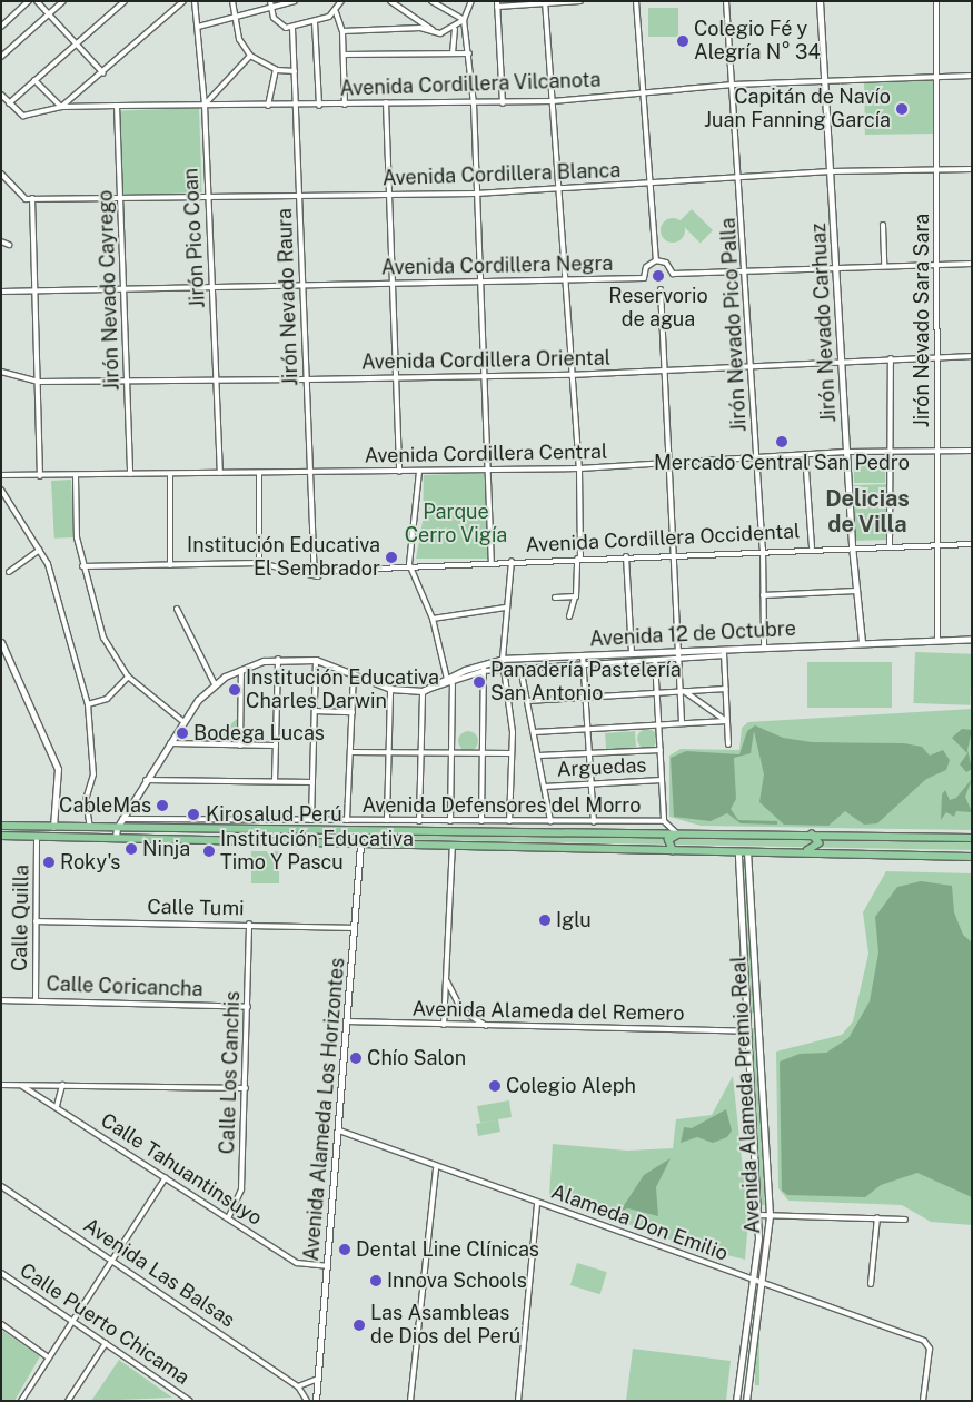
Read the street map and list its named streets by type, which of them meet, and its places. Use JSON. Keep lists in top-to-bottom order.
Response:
{
  "streets": {
    "street": [
      "Avenida Cordillera Vilcanota",
      "Avenida Cordillera Blanca",
      "Jirón Pico Coan",
      "Avenida Cordillera Negra",
      "Jirón Nevado Cayrego",
      "Jirón Nevado Raura",
      "Jirón Nevado Sara Sara",
      "Jirón Nevado Carhuaz",
      "Jirón Nevado Pico Palla",
      "Avenida Cordillera Oriental",
      "Avenida Cordillera Central",
      "Avenida Cordillera Occidental",
      "Avenida 12 de Octubre",
      "Arguedas",
      "Avenida Defensores del Morro",
      "Calle Tumi",
      "Calle Quilla",
      "Calle Coricancha",
      "Avenida Alameda del Remero",
      "Calle Los Canchis",
      "Avenida Alameda Premio Real",
      "Avenida Alameda Los Horizontes",
      "Calle Tahuantinsuyo",
      "Alameda Don Emilio",
      "Avenida Las Balsas",
      "Calle Puerto Chicama"
    ]
  },
  "crossings": [
    ["Avenida Cordillera Vilcanota", "Jirón Pico Coan"],
    ["Avenida Cordillera Vilcanota", "Jirón Nevado Cayrego"],
    ["Avenida Cordillera Vilcanota", "Jirón Nevado Raura"],
    ["Avenida Cordillera Vilcanota", "Jirón Nevado Sara Sara"],
    ["Avenida Cordillera Vilcanota", "Jirón Nevado Carhuaz"],
    ["Avenida Cordillera Vilcanota", "Jirón Nevado Pico Palla"],
    ["Avenida Cordillera Blanca", "Jirón Pico Coan"],
    ["Avenida Cordillera Blanca", "Jirón Nevado Cayrego"],
    ["Avenida Cordillera Blanca", "Jirón Nevado Raura"],
    ["Avenida Cordillera Blanca", "Jirón Nevado Sara Sara"],
    ["Avenida Cordillera Blanca", "Jirón Nevado Carhuaz"],
    ["Avenida Cordillera Blanca", "Jirón Nevado Pico Palla"],
    ["Jirón Pico Coan", "Avenida Cordillera Negra"],
    ["Jirón Pico Coan", "Avenida Cordillera Oriental"],
    ["Jirón Pico Coan", "Avenida Cordillera Central"],
    ["Avenida Cordillera Negra", "Jirón Nevado Cayrego"],
    ["Avenida Cordillera Negra", "Jirón Nevado Raura"],
    ["Jirón Nevado Cayrego", "Avenida Cordillera Oriental"],
    ["Jirón Nevado Cayrego", "Avenida Cordillera Central"],
    ["Jirón Nevado Raura", "Avenida Cordillera Oriental"],
    ["Jirón Nevado Raura", "Avenida Cordillera Central"],
    ["Jirón Nevado Raura", "Avenida Cordillera Occidental"],
    ["Jirón Nevado Sara Sara", "Avenida Cordillera Oriental"],
    ["Jirón Nevado Sara Sara", "Avenida Cordillera Central"],
    ["Jirón Nevado Sara Sara", "Avenida Cordillera Occidental"],
    ["Jirón Nevado Sara Sara", "Avenida 12 de Octubre"],
    ["Jirón Nevado Carhuaz", "Avenida Cordillera Oriental"],
    ["Jirón Nevado Carhuaz", "Avenida Cordillera Central"],
    ["Jirón Nevado Carhuaz", "Avenida Cordillera Occidental"],
    ["Jirón Nevado Carhuaz", "Avenida 12 de Octubre"],
    ["Jirón Nevado Pico Palla", "Avenida Cordillera Oriental"],
    ["Jirón Nevado Pico Palla", "Avenida Cordillera Central"],
    ["Jirón Nevado Pico Palla", "Avenida Cordillera Occidental"],
    ["Jirón Nevado Pico Palla", "Avenida 12 de Octubre"],
    ["Avenida 12 de Octubre", "Avenida Defensores del Morro"],
    ["Avenida Defensores del Morro", "Avenida Alameda Los Horizontes"],
    ["Calle Tumi", "Calle Quilla"],
    ["Calle Tumi", "Calle Los Canchis"],
    ["Calle Tumi", "Avenida Alameda Los Horizontes"],
    ["Calle Quilla", "Calle Coricancha"],
    ["Calle Coricancha", "Calle Los Canchis"],
    ["Avenida Alameda del Remero", "Avenida Alameda Premio Real"],
    ["Avenida Alameda del Remero", "Avenida Alameda Los Horizontes"],
    ["Calle Los Canchis", "Calle Tahuantinsuyo"],
    ["Avenida Alameda Premio Real", "Alameda Don Emilio"],
    ["Avenida Alameda Los Horizontes", "Calle Tahuantinsuyo"],
    ["Avenida Alameda Los Horizontes", "Alameda Don Emilio"]
  ],
  "districts": ["Delicias de Villa"],
  "parks": ["Parque Cerro Vigía"],
  "places": [
    "Colegio Fé y Alegría N° 34",
    "Capitán de Navío Juan Fanning García",
    "Reservorio de agua",
    "Mercado Central San Pedro",
    "Institución Educativa El Sembrador",
    "Panadería Pastelería San Antonio",
    "Institución Educativa Charles Darwin",
    "Bodega Lucas",
    "CableMas",
    "Kirosalud Perú",
    "Ninja",
    "Institución Educativa Timo Y Pascu",
    "Roky's",
    "Iglu",
    "Chío Salon",
    "Colegio Aleph",
    "Dental Line Clínicas",
    "Innova Schools",
    "Las Asambleas de Dios del Perú"
  ]
}
